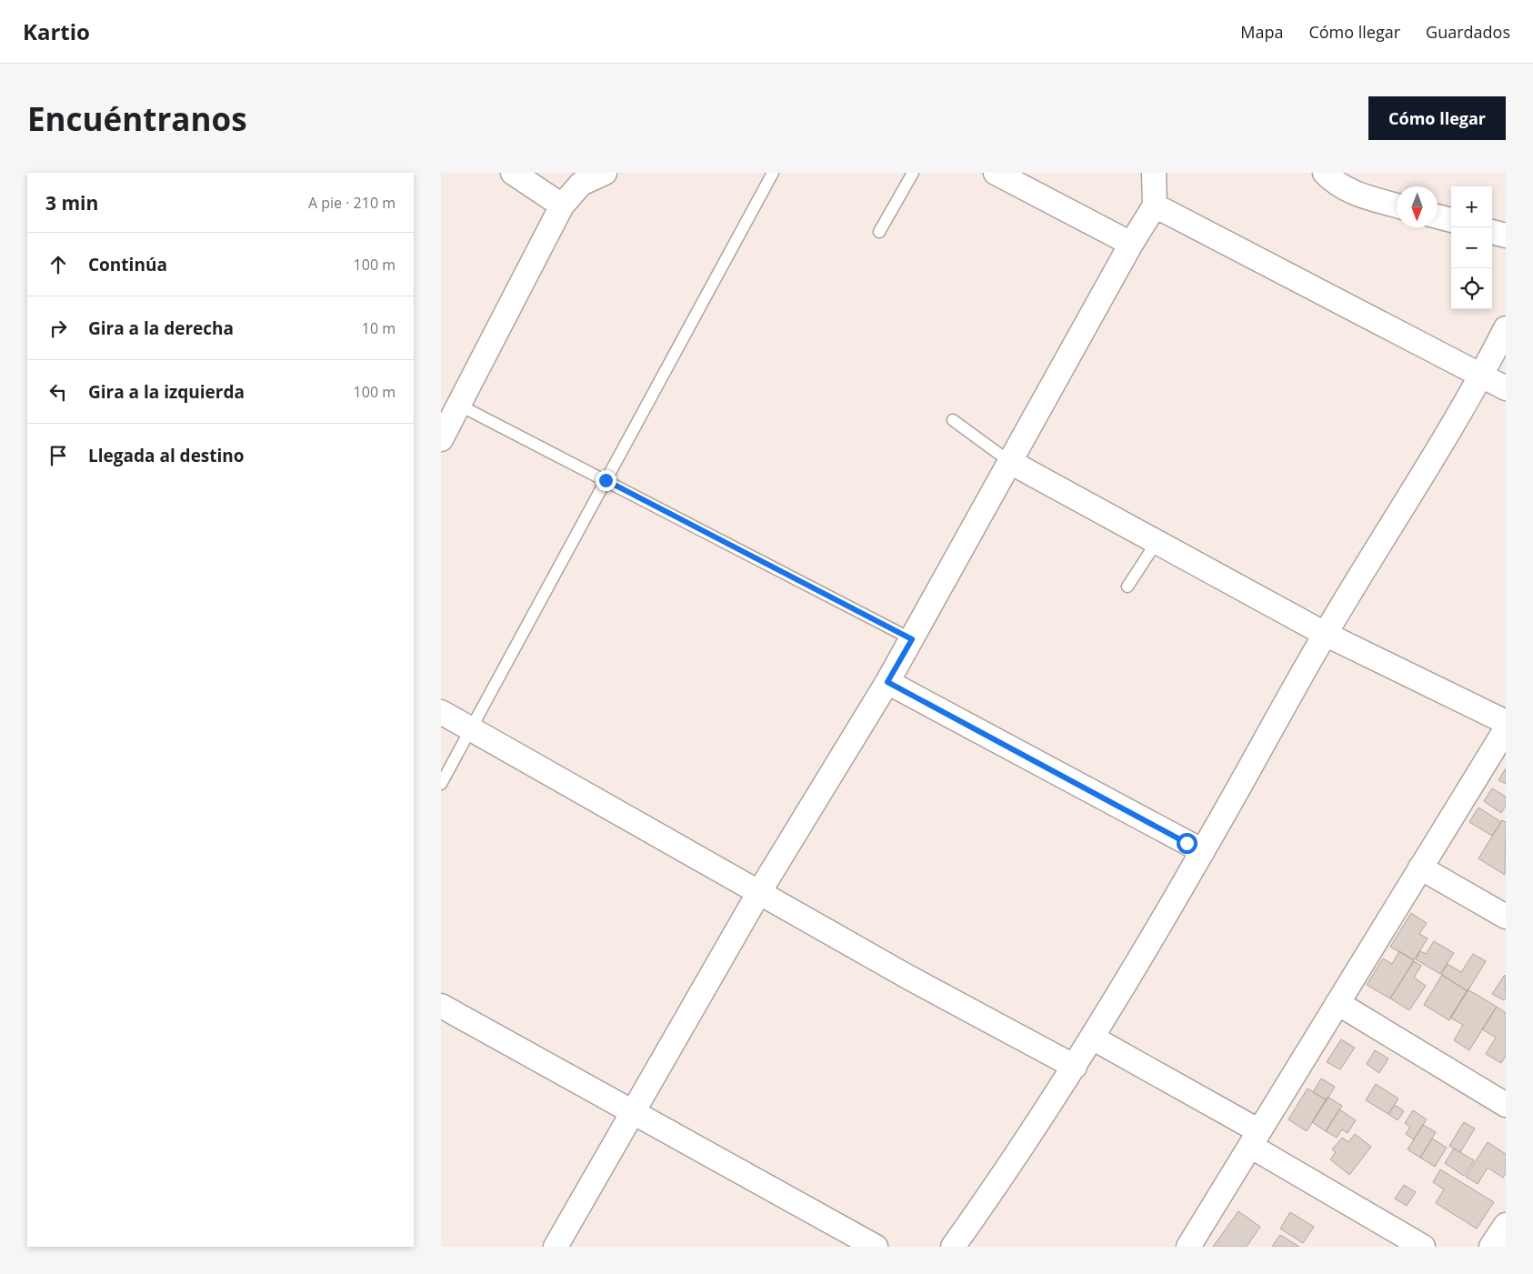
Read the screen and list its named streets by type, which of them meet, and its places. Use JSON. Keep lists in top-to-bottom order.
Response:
{
  "north": "bottom",
  "page": {
    "header": "Kartio",
    "nav": ["Mapa", "Cómo llegar", "Guardados"],
    "buttons": "Cómo llegar",
    "title": "Encuéntranos",
    "heading": ["3 min", "A pie · 210 m"],
    "map_buttons": ["+", "−"],
    "list": [
      ["Continúa", "100 m"],
      ["Gira a la derecha", "10 m"],
      ["Gira a la izquierda", "100 m"],
      "Llegada al destino"
    ]
  }
}
